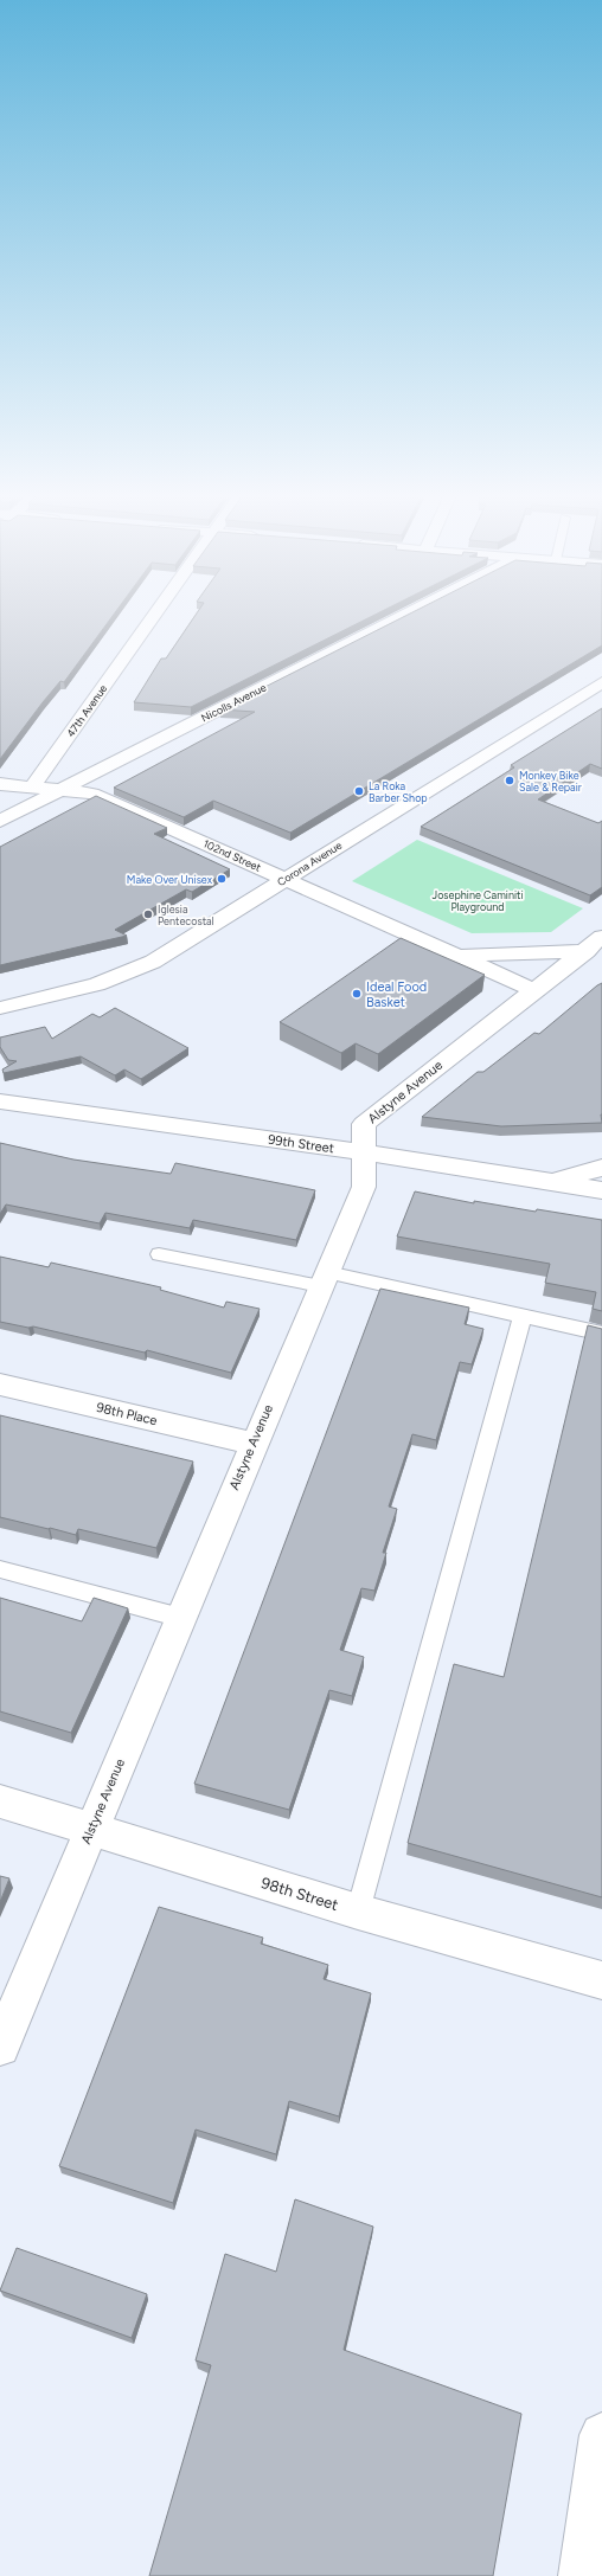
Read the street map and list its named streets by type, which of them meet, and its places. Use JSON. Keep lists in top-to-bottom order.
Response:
{
  "streets": {
    "street": [
      "Nicolls Avenue",
      "47th Avenue",
      "102nd Street",
      "Corona Avenue",
      "Alstyne Avenue",
      "99th Street",
      "98th Place",
      "98th Street"
    ]
  },
  "crossings": [
    ["Nicolls Avenue", "102nd Street"],
    ["47th Avenue", "102nd Street"],
    ["102nd Street", "Corona Avenue"],
    ["102nd Street", "Alstyne Avenue"],
    ["Alstyne Avenue", "99th Street"],
    ["Alstyne Avenue", "98th Place"],
    ["Alstyne Avenue", "98th Street"]
  ],
  "parks": ["Josephine Caminiti Playground"],
  "places": [
    "Monkey Bike Sale & Repair",
    "La Roka Barber Shop",
    "Make Over Unisex",
    "Iglesia Pentecostal",
    "Ideal Food Basket"
  ]
}
